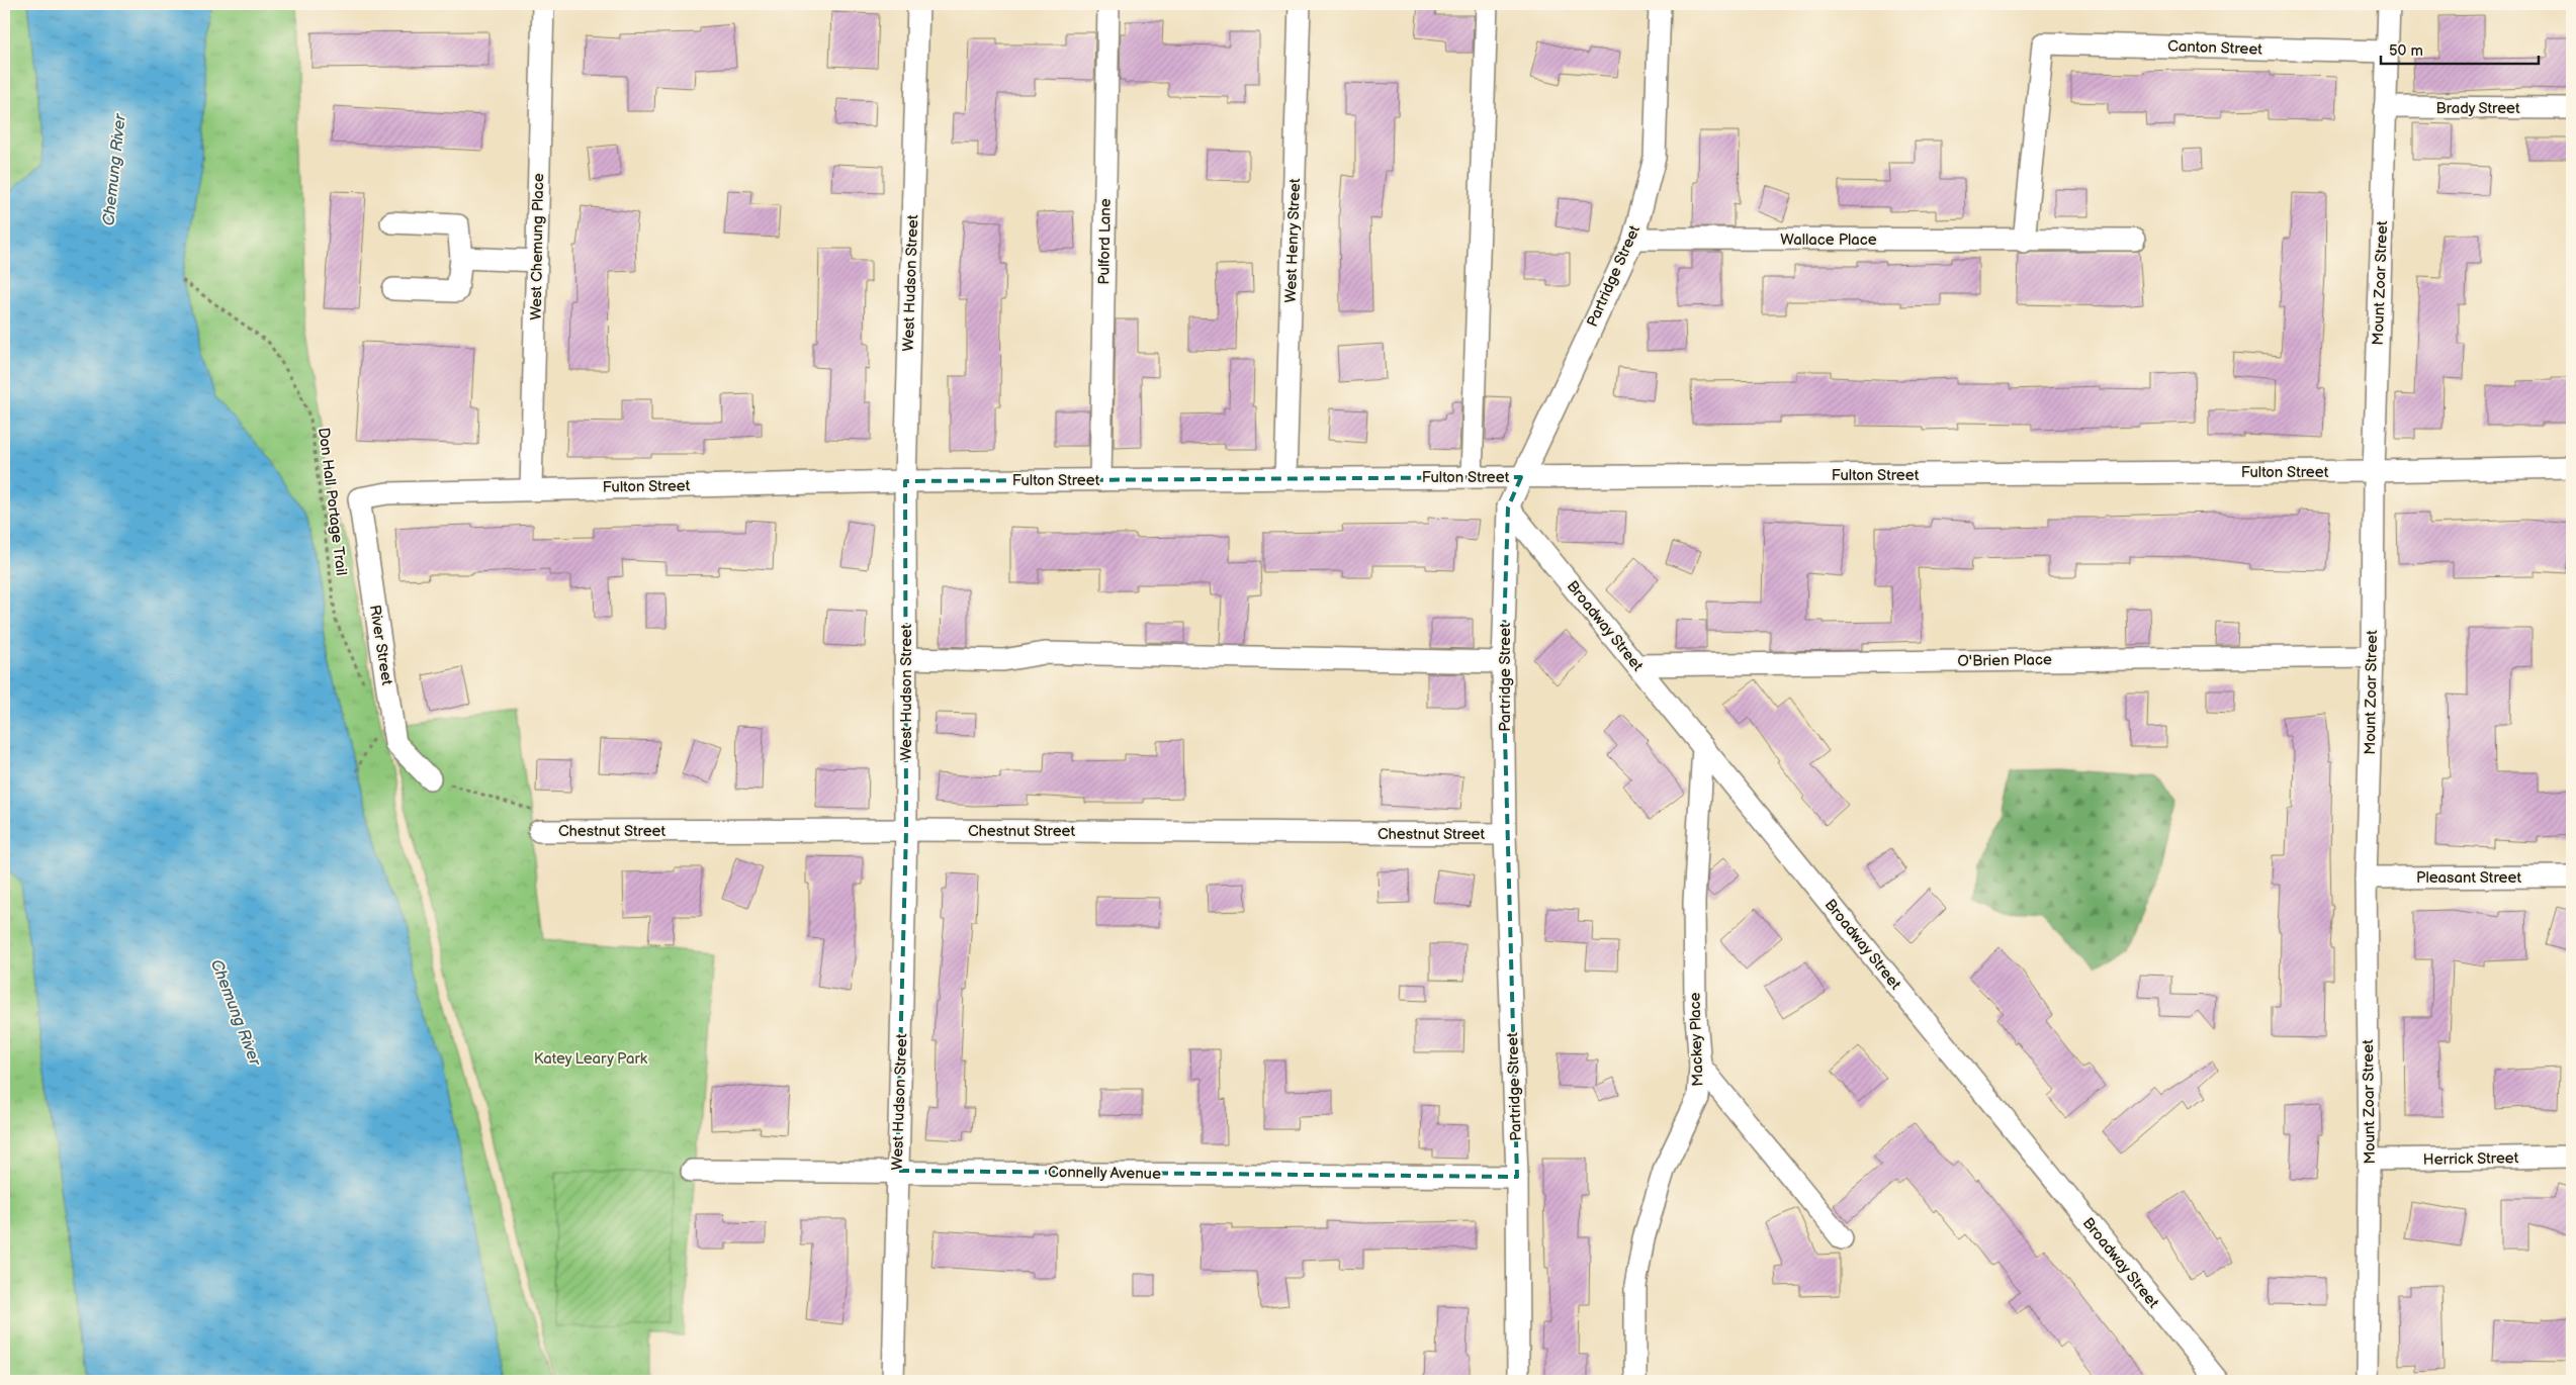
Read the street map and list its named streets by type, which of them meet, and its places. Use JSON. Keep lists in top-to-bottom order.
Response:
{
  "streets": {
    "street": [
      "Canton Street",
      "Brady Street",
      "Wallace Place",
      "West Henry Street",
      "Pulford Lane",
      "West Chemung Place",
      "Partridge Street",
      "West Hudson Street",
      "Mount Zoar Street",
      "Fulton Street",
      "Broadway Street",
      "River Street",
      "O'Brien Place",
      "Chestnut Street",
      "Pleasant Street",
      "Mackey Place",
      "Herrick Street",
      "Connelly Avenue"
    ],
    "path": ["Don Hall Portage Trail"]
  },
  "crossings": [
    ["Canton Street", "Wallace Place"],
    ["Canton Street", "Mount Zoar Street"],
    ["Brady Street", "Mount Zoar Street"],
    ["Wallace Place", "Partridge Street"],
    ["West Henry Street", "Fulton Street"],
    ["Pulford Lane", "Fulton Street"],
    ["West Chemung Place", "Fulton Street"],
    ["Partridge Street", "Fulton Street"],
    ["Partridge Street", "Broadway Street"],
    ["Partridge Street", "Chestnut Street"],
    ["Partridge Street", "Connelly Avenue"],
    ["West Hudson Street", "Fulton Street"],
    ["West Hudson Street", "Chestnut Street"],
    ["West Hudson Street", "Connelly Avenue"],
    ["Mount Zoar Street", "Fulton Street"],
    ["Mount Zoar Street", "O'Brien Place"],
    ["Mount Zoar Street", "Pleasant Street"],
    ["Mount Zoar Street", "Herrick Street"],
    ["Fulton Street", "River Street"],
    ["Broadway Street", "O'Brien Place"],
    ["Broadway Street", "Mackey Place"]
  ],
  "water": ["Chemung River"],
  "parks": ["Katey Leary Park"],
  "scale_bar": "50 m"
}
